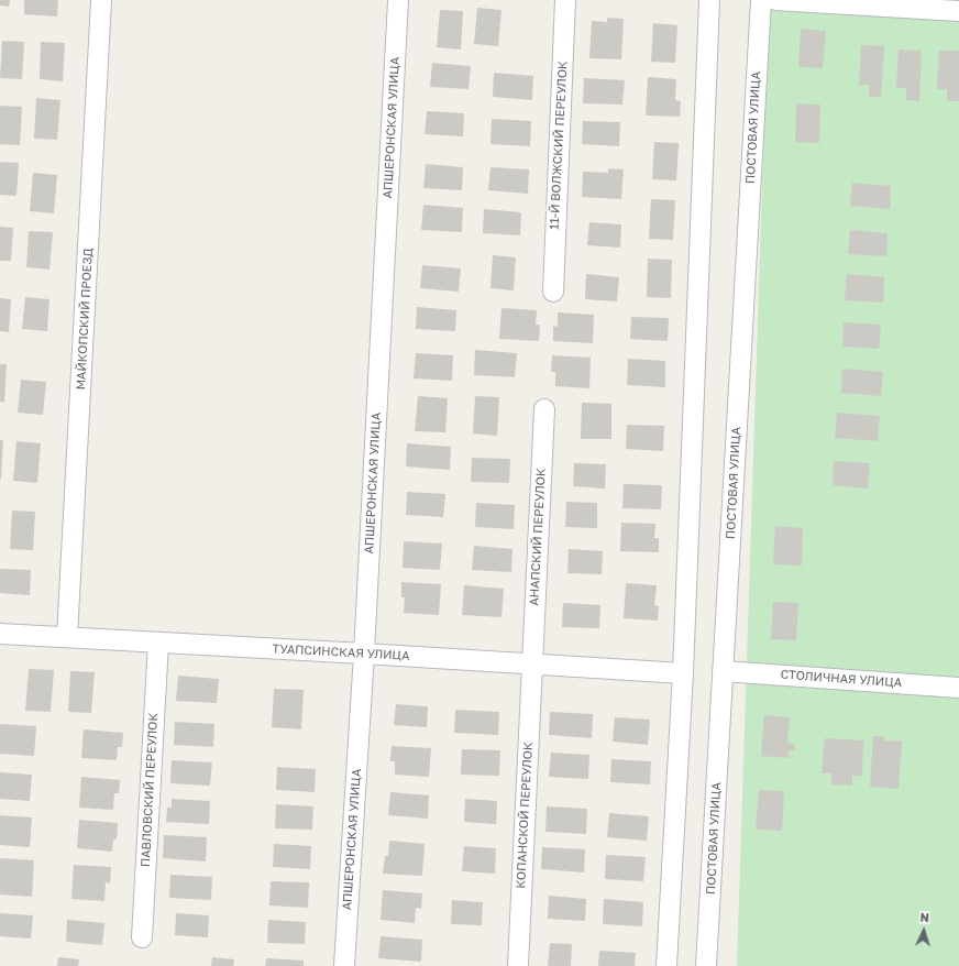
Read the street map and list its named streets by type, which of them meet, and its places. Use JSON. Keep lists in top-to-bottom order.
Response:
{
  "streets": {
    "street": [
      "АПШЕРОНСКАЯ УЛИЦА",
      "ПОСТОВАЯ УЛИЦА",
      "11-Й ВОЛЖСКИЙ ПЕРЕУЛОК",
      "МАЙКОПСКИЙ ПРОЕЗД",
      "АНАПСКИЙ ПЕРЕУЛОК",
      "ТУАПСИНСКАЯ УЛИЦА",
      "СТОЛИЧНАЯ УЛИЦА",
      "ПАВЛОВСКИЙ ПЕРЕУЛОК",
      "КОПАНСКОЙ ПЕРЕУЛОК"
    ]
  },
  "crossings": [
    ["АПШЕРОНСКАЯ УЛИЦА", "ТУАПСИНСКАЯ УЛИЦА"],
    ["ПОСТОВАЯ УЛИЦА", "СТОЛИЧНАЯ УЛИЦА"],
    ["МАЙКОПСКИЙ ПРОЕЗД", "ТУАПСИНСКАЯ УЛИЦА"],
    ["АНАПСКИЙ ПЕРЕУЛОК", "ТУАПСИНСКАЯ УЛИЦА"],
    ["АНАПСКИЙ ПЕРЕУЛОК", "КОПАНСКОЙ ПЕРЕУЛОК"],
    ["ТУАПСИНСКАЯ УЛИЦА", "ПАВЛОВСКИЙ ПЕРЕУЛОК"],
    ["ТУАПСИНСКАЯ УЛИЦА", "КОПАНСКОЙ ПЕРЕУЛОК"]
  ],
  "north": "top"
}
